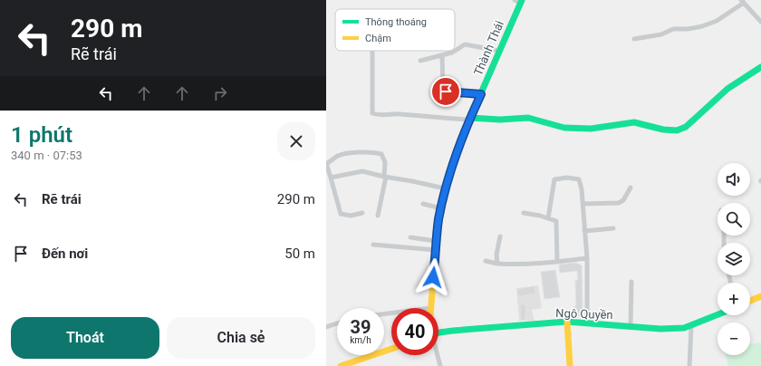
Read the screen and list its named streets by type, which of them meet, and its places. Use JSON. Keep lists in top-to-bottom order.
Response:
{
  "streets": {
    "street": ["Thành Thái", "Ngô Quyền"]
  },
  "legend": ["Thông thoáng", "Chậm"],
  "page": {
    "turn": ["290 m", "Rẽ trái"],
    "heading": ["1 phút", "340 m · 07:53"],
    "map_buttons": ["+", "−"],
    "list": [
      {
        "name": "Rẽ trái",
        "value": "290 m"
      },
      {
        "name": "Đến nơi",
        "value": "50 m"
      }
    ],
    "speed": "39 km/h",
    "limit": "40",
    "buttons": ["Thoát", "Chia sẻ"]
  }
}
